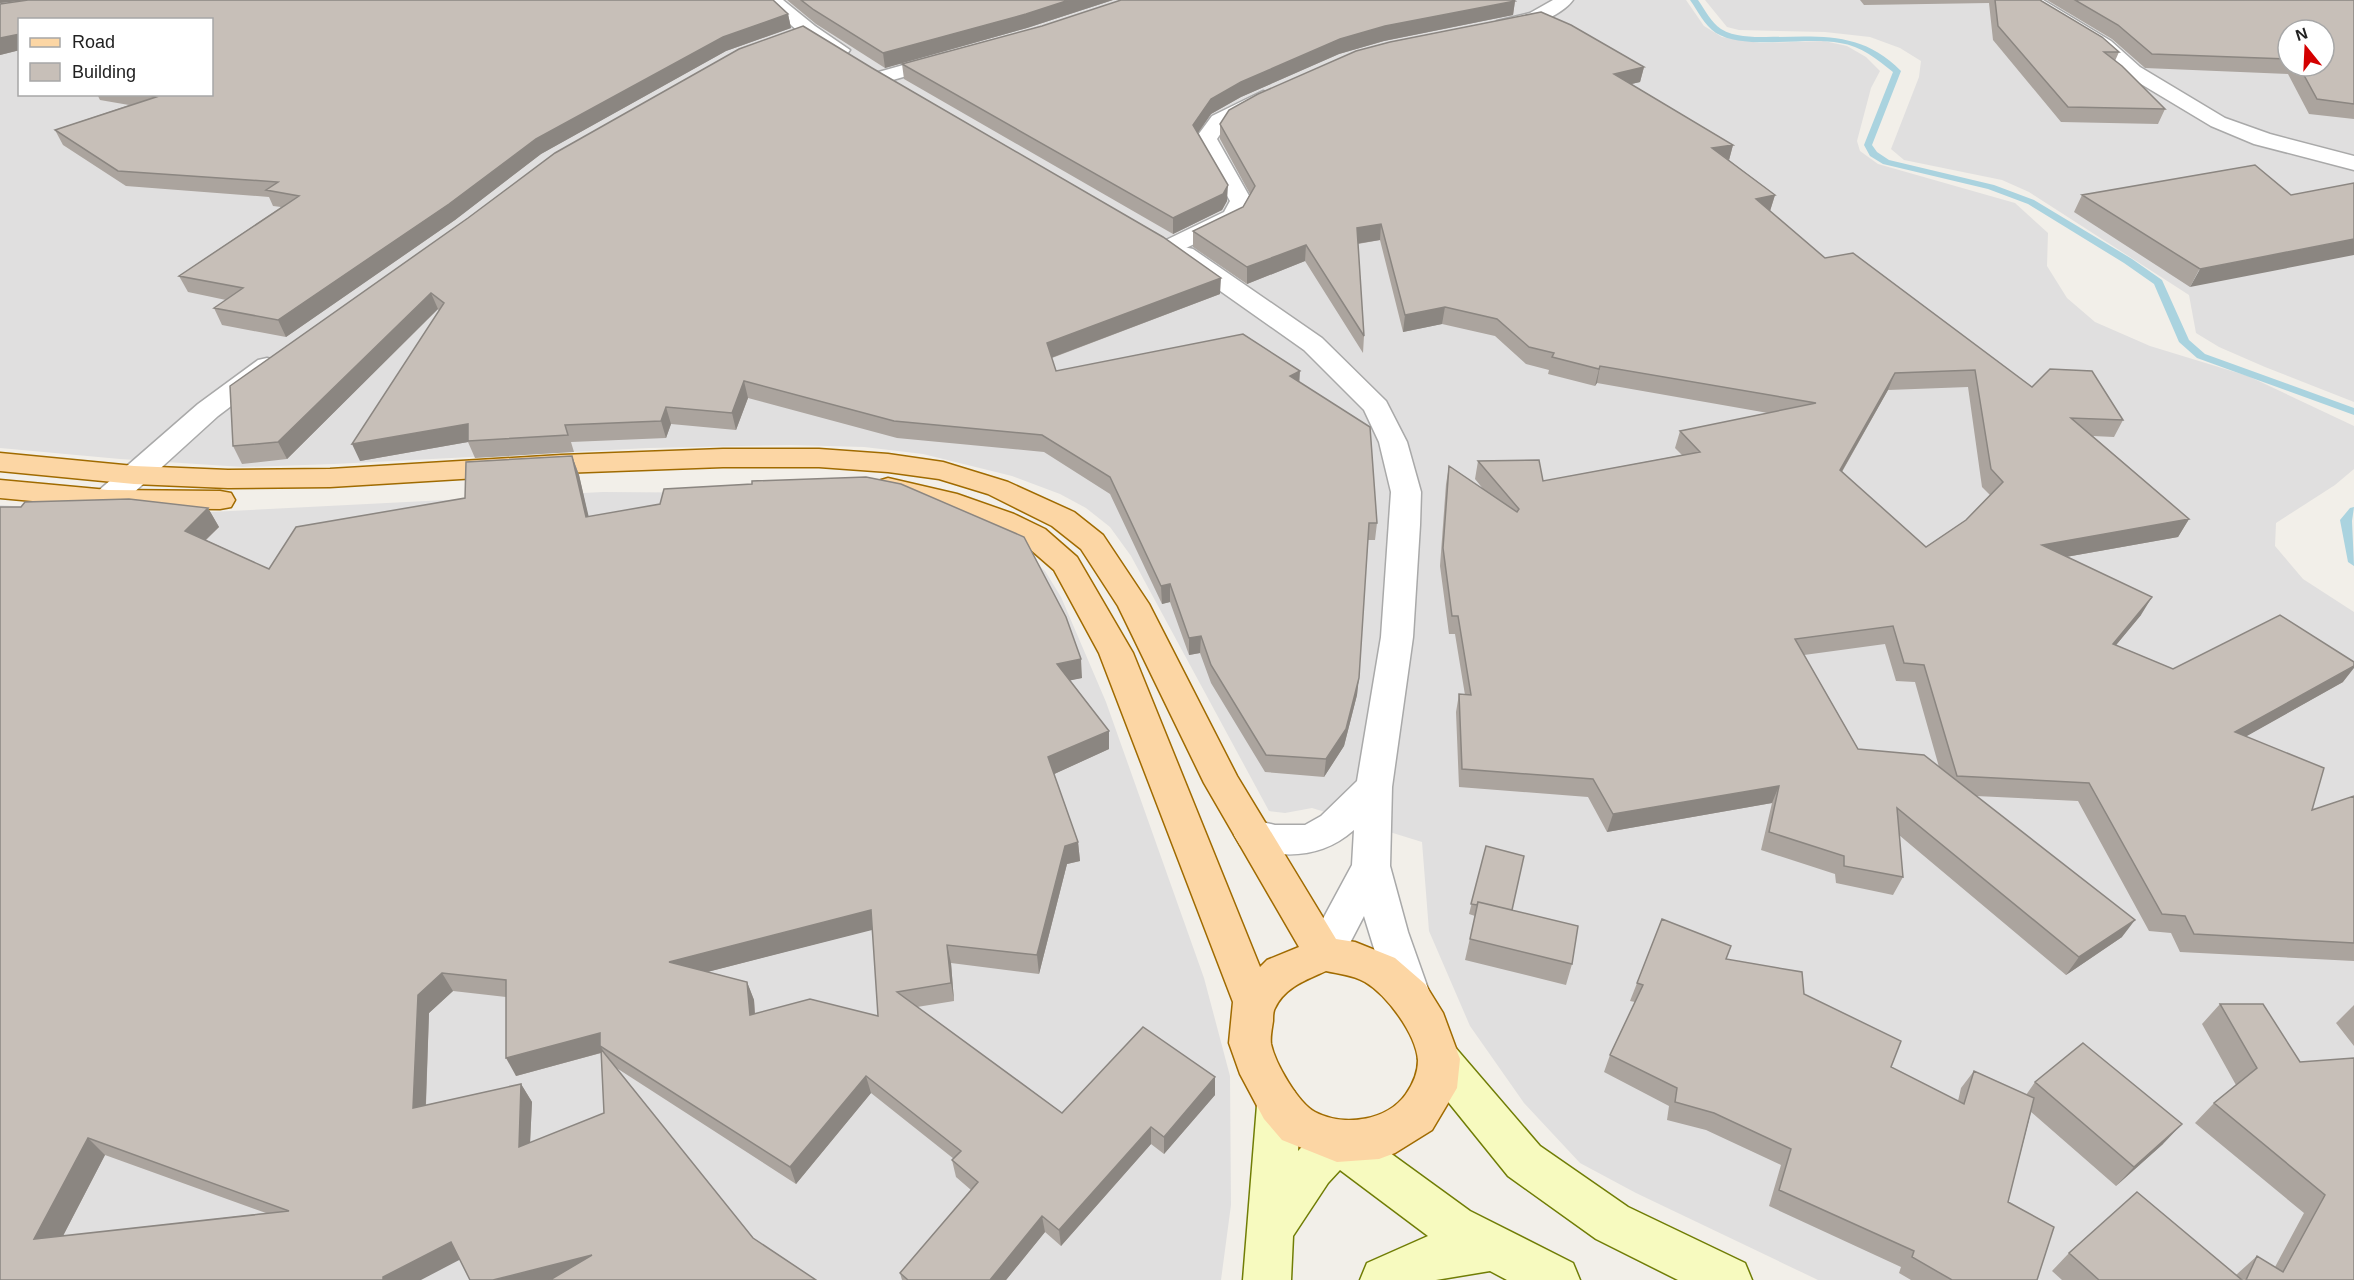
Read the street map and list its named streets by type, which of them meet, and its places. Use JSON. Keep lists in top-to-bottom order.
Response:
{
  "legend": ["Road", "Building"],
  "north": "top"
}
